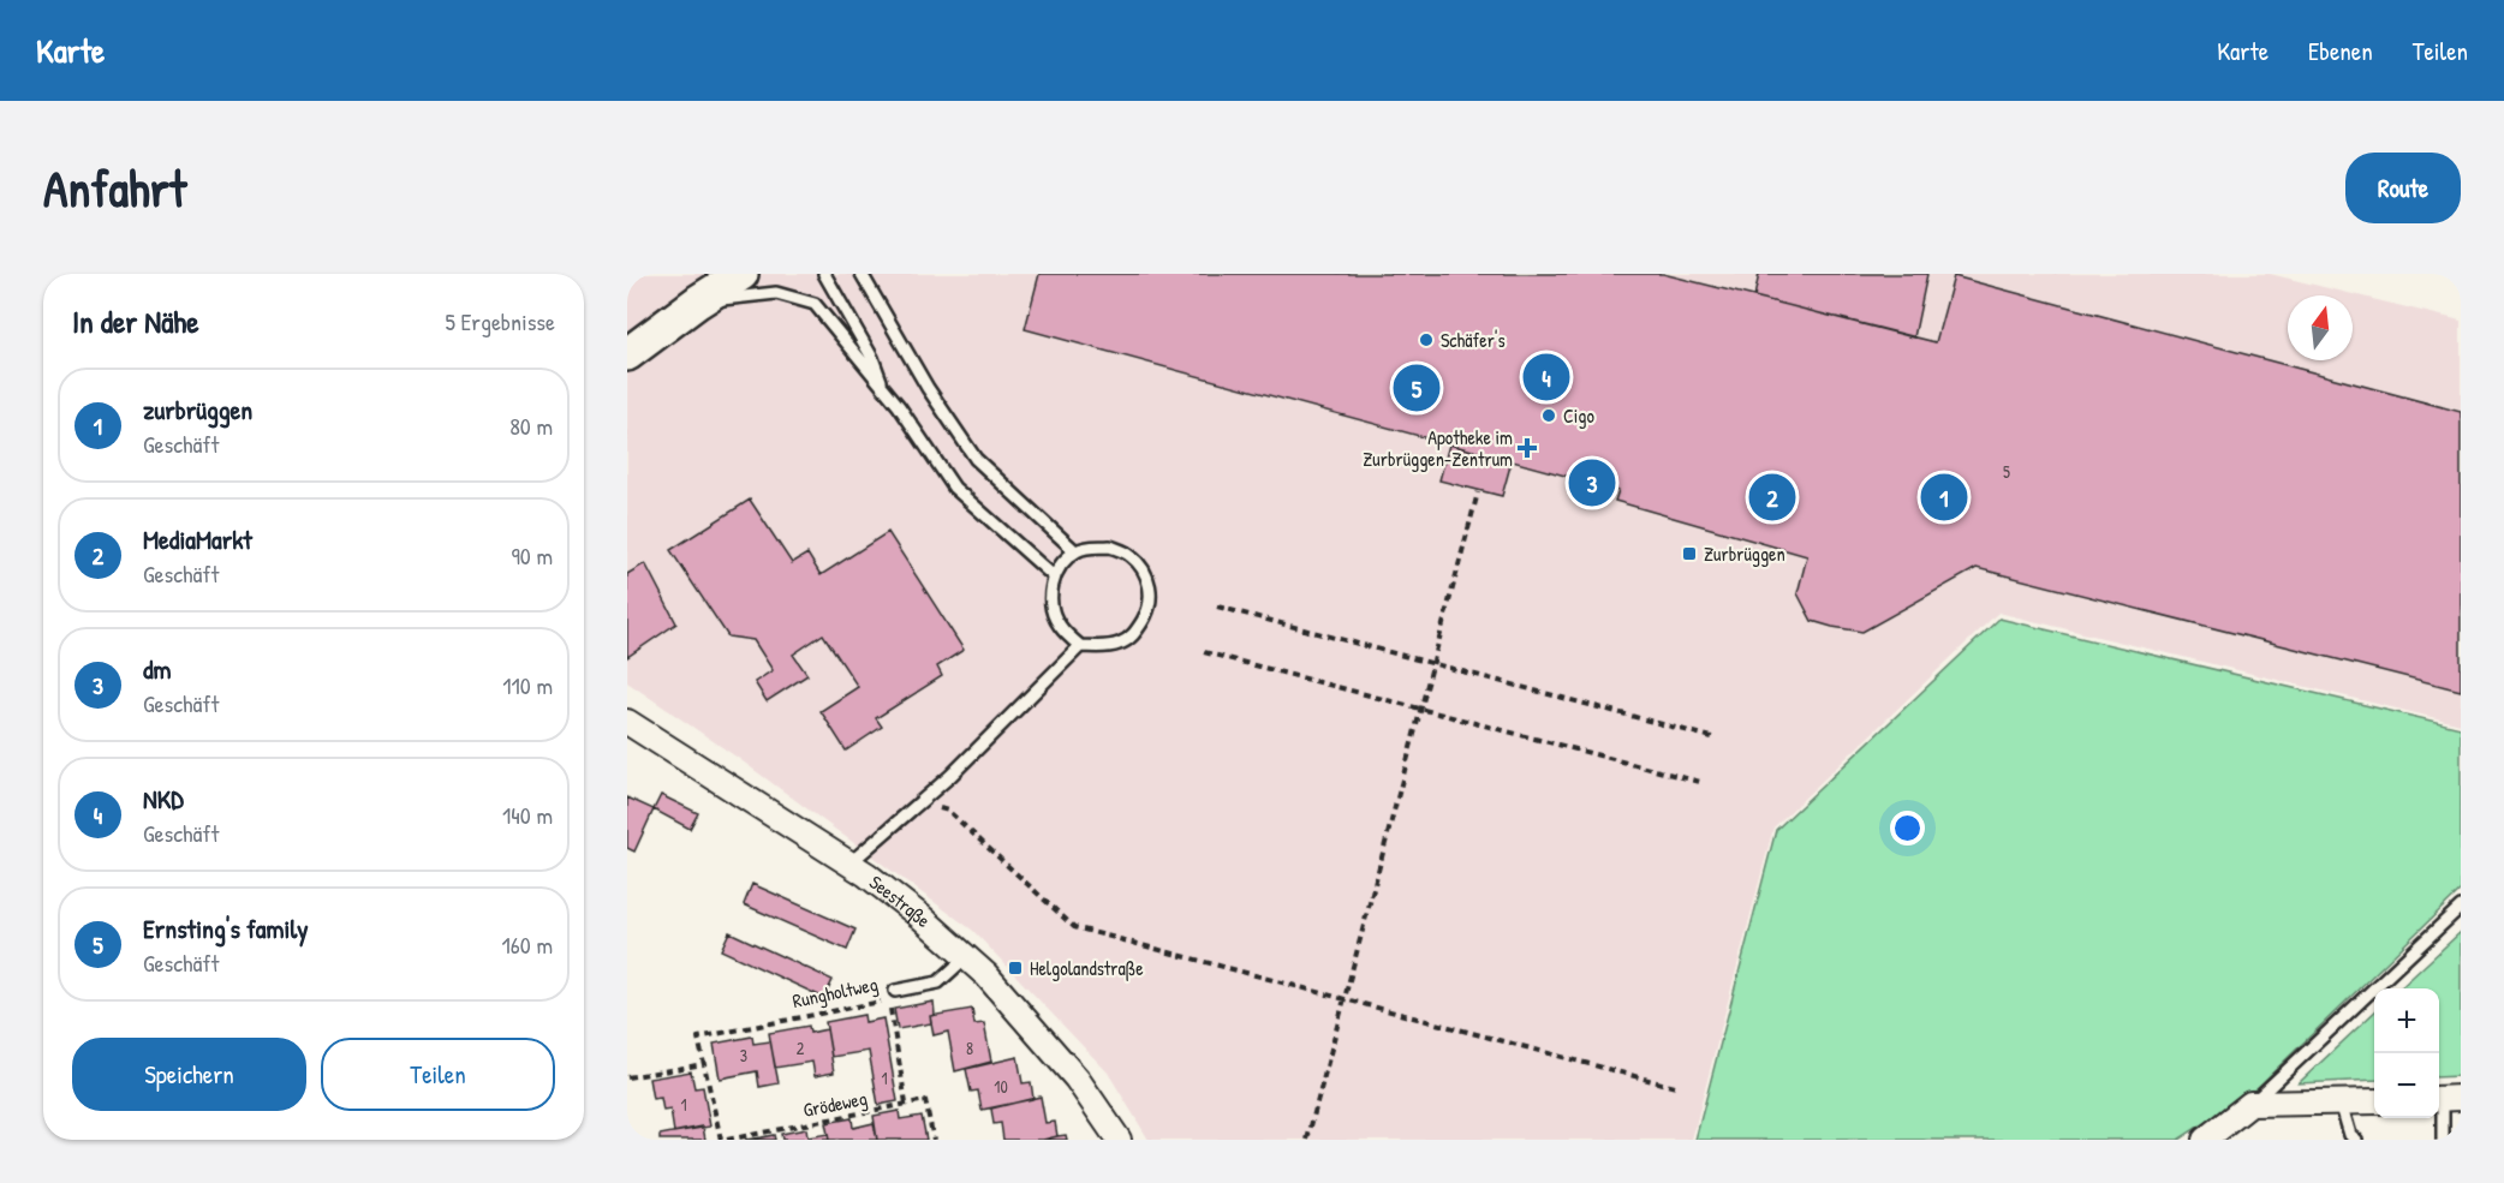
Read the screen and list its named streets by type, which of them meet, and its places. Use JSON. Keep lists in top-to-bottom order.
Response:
{
  "streets": {
    "street": ["Seestraße"],
    "lane": ["Rungholtweg"],
    "path": ["Grödeweg"]
  },
  "crossings": [
    ["Seestraße", "Rungholtweg"]
  ],
  "places": {
    "other": ["Schäfer's", "Cigo"],
    "health": ["Apotheke im Zurbrüggen-Zentrum"],
    "transit": ["Zurbrüggen", "Helgolandstraße"]
  },
  "house_numbers": [
    "5",
    "2",
    "8",
    "3",
    "1",
    "10",
    "1"
  ],
  "north": "top",
  "page": {
    "header": "Karte",
    "nav": ["Karte", "Ebenen", "Teilen"],
    "buttons": [
      "Route",
      ["Speichern", "Teilen"]
    ],
    "title": "Anfahrt",
    "heading": ["In der Nähe", "5 Ergebnisse"],
    "pins": [
      "4",
      "5",
      "3",
      "1",
      "2"
    ],
    "list": [
      {
        "mark": "1",
        "name": "zurbrüggen",
        "note": "Geschäft",
        "value": "80 m"
      },
      {
        "mark": "2",
        "name": "MediaMarkt",
        "note": "Geschäft",
        "value": "90 m"
      },
      {
        "mark": "3",
        "name": "dm",
        "note": "Geschäft",
        "value": "110 m"
      },
      {
        "mark": "4",
        "name": "NKD",
        "note": "Geschäft",
        "value": "140 m"
      },
      {
        "mark": "5",
        "name": "Ernsting's family",
        "note": "Geschäft",
        "value": "160 m"
      }
    ],
    "map_buttons": ["+", "−"]
  }
}
